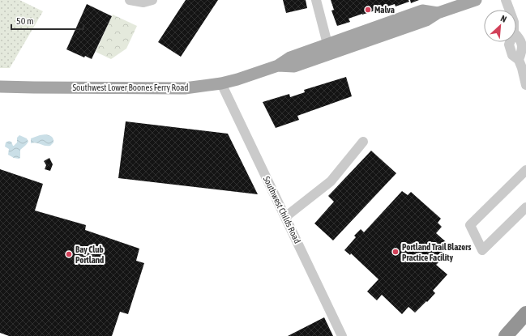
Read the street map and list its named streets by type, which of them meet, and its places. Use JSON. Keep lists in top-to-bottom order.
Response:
{
  "streets": {
    "main road": ["Southwest Lower Boones Ferry Road"],
    "street": ["Southwest Childs Road"]
  },
  "crossings": [
    ["Southwest Lower Boones Ferry Road", "Southwest Childs Road"]
  ],
  "places": ["Malva", "Portland Trail Blazers Practice Facility", "Bay Club Portland"],
  "scale_bar": "50 m",
  "north": "top right"
}
